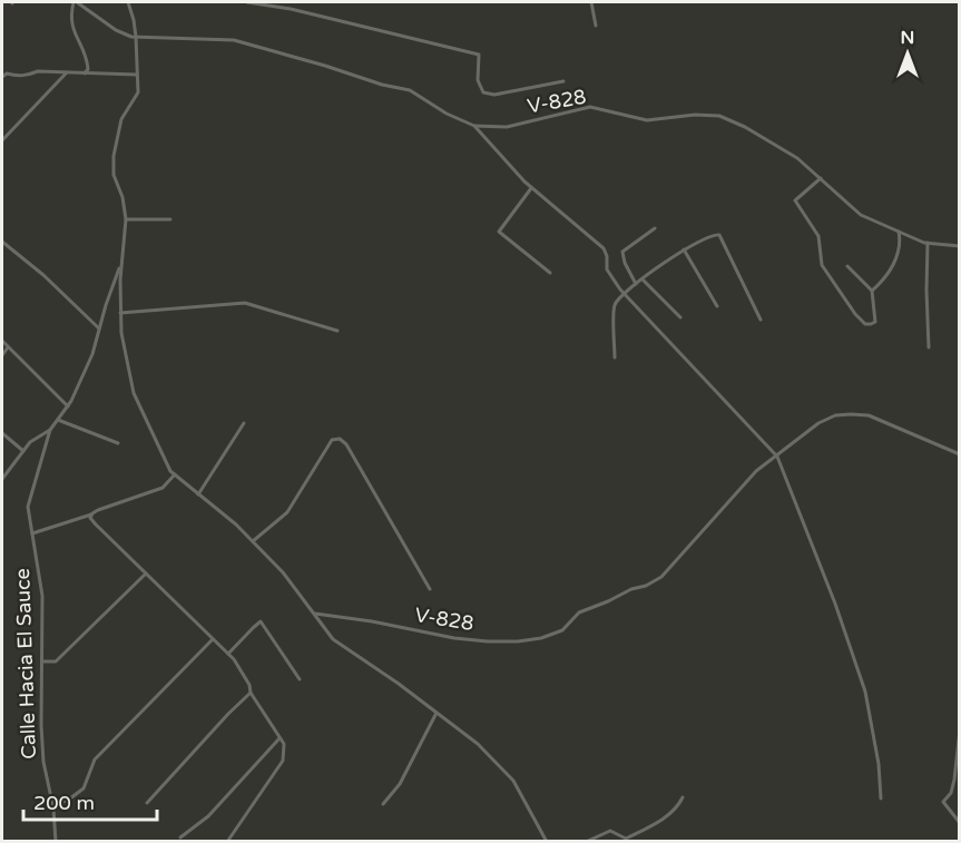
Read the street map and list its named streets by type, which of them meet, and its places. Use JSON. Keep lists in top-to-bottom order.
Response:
{
  "streets": {
    "street": ["V-828", "Calle Hacia El Sauce"]
  },
  "scale_bar": "200 m",
  "north": "top"
}
